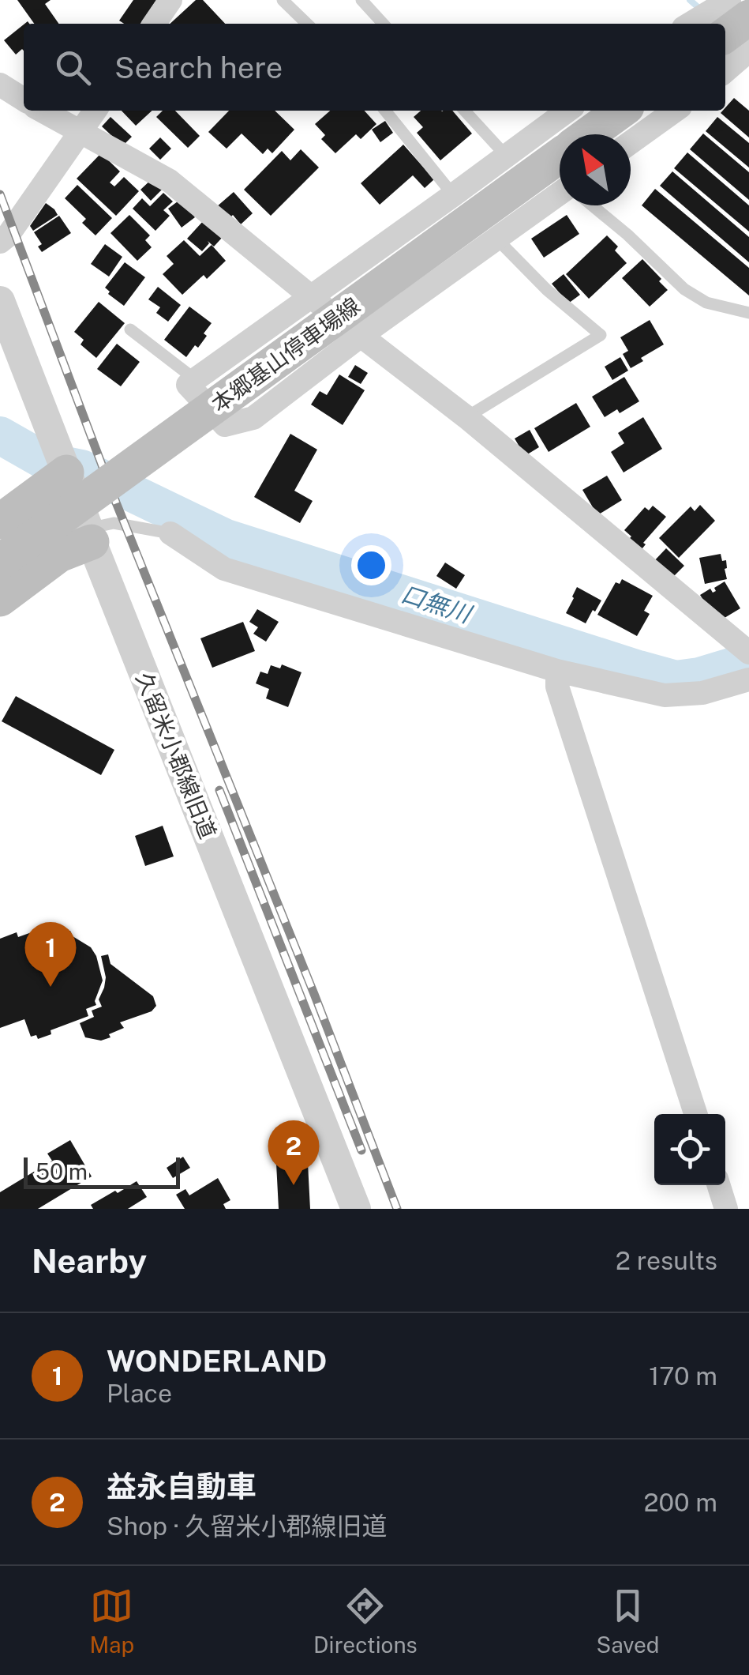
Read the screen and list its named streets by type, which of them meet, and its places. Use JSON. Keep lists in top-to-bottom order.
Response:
{
  "streets": {
    "main road": ["本郷基山停車場線"],
    "street": ["久留米小郡線旧道"]
  },
  "water": ["口無川"],
  "scale_bar": "50 m",
  "north": "top left",
  "page": {
    "search": "Search here",
    "pins": ["1", "2"],
    "scale": "50 m",
    "heading": ["Nearby", "2 results"],
    "list": [
      {
        "mark": "1",
        "name": "WONDERLAND",
        "note": "Place",
        "value": "170 m"
      },
      {
        "mark": "2",
        "name": "益永自動車",
        "note": "Shop · 久留米小郡線旧道",
        "value": "200 m"
      }
    ],
    "nav": ["Map", "Directions", "Saved"]
  }
}
